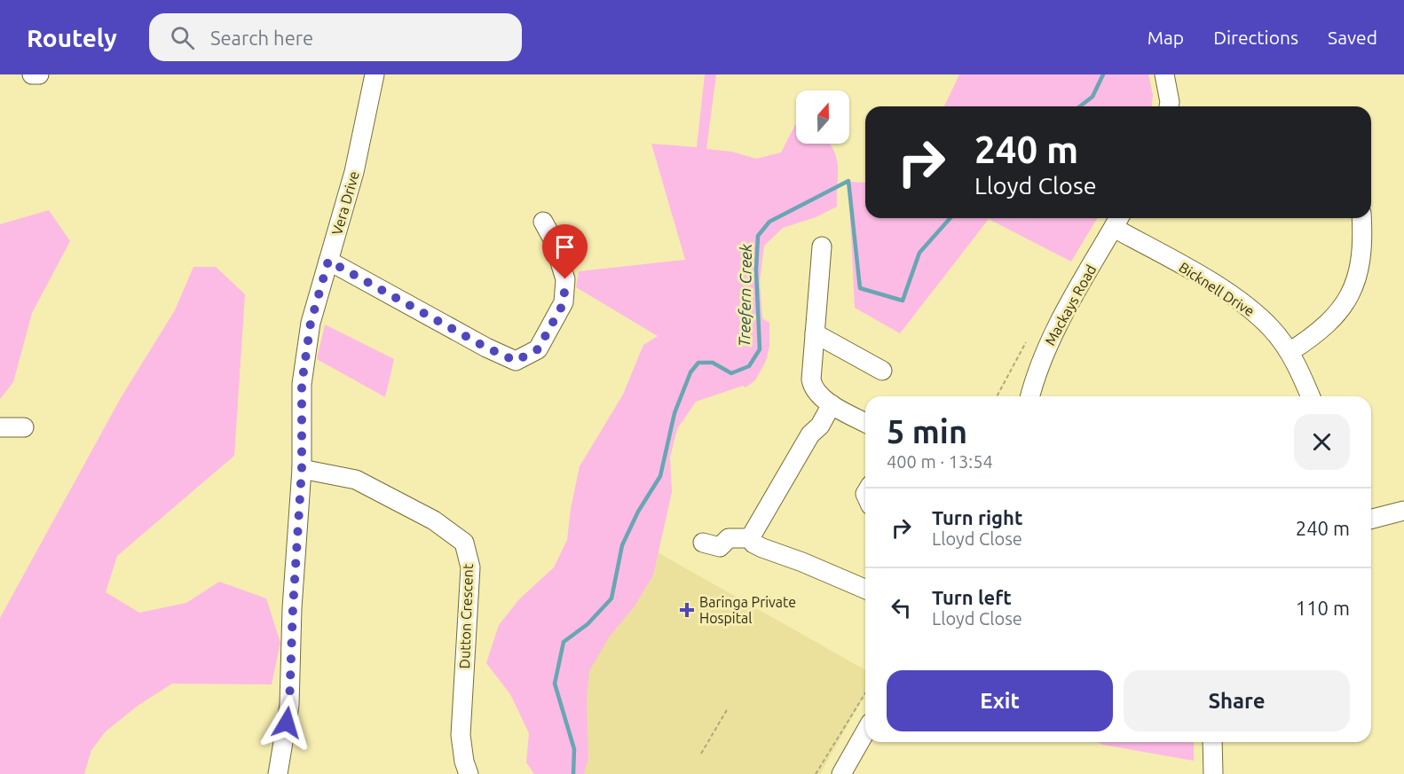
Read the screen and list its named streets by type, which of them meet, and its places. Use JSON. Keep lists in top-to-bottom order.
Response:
{
  "streets": {
    "street": [
      "Vera Drive",
      "Bicknell Drive",
      "Mackays Road",
      "Dutton Crescent"
    ]
  },
  "crossings": [
    ["Vera Drive", "Dutton Crescent"],
    ["Bicknell Drive", "Mackays Road"]
  ],
  "water": ["Treefern Creek"],
  "places": {
    "health": ["Baringa Private Hospital"]
  },
  "north": "top",
  "page": {
    "header": "Routely",
    "search": "Search here",
    "nav": ["Map", "Directions", "Saved"],
    "turn": ["240 m", "Lloyd Close"],
    "heading": ["5 min", "400 m · 13:54"],
    "list": [
      {
        "name": "Turn right",
        "note": "Lloyd Close",
        "value": "240 m"
      },
      {
        "name": "Turn left",
        "note": "Lloyd Close",
        "value": "110 m"
      }
    ],
    "buttons": ["Exit", "Share"]
  }
}
